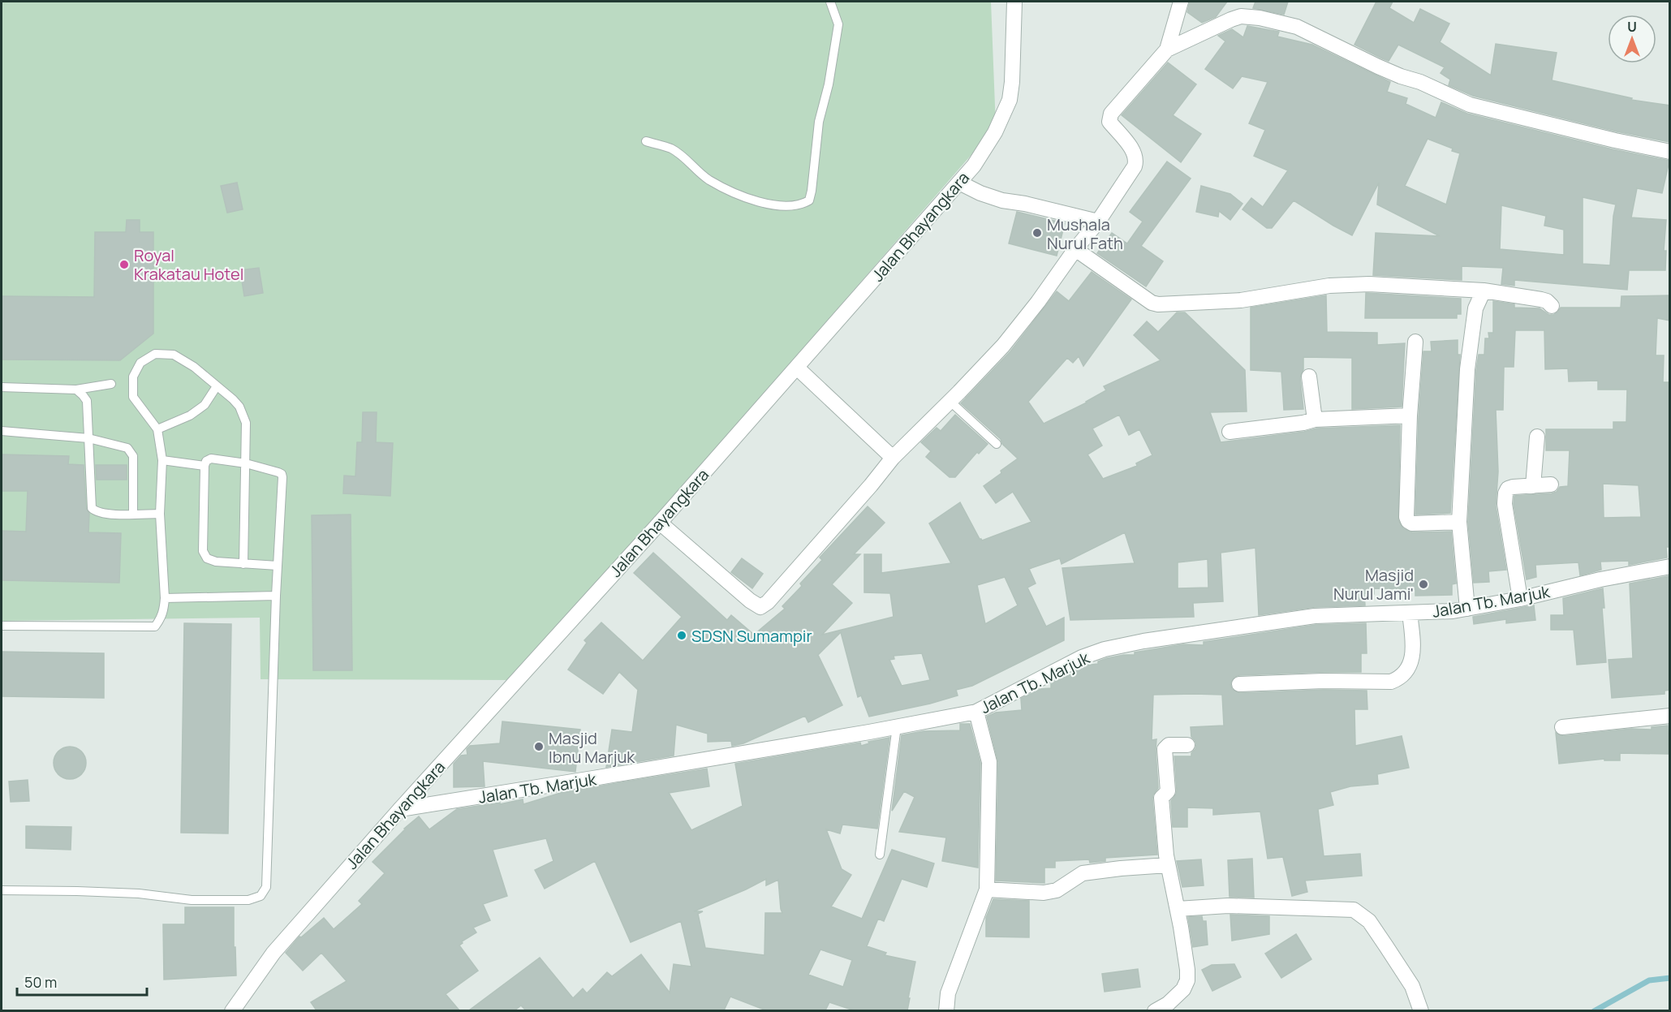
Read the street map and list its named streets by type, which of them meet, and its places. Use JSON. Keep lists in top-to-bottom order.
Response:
{
  "streets": {
    "street": ["Jalan Bhayangkara", "Jalan Tb. Marjuk"]
  },
  "crossings": [
    ["Jalan Bhayangkara", "Jalan Tb. Marjuk"]
  ],
  "places": [
    "Mushala Nurul Fath",
    "Royal Krakatau Hotel",
    "Masjid Nurul Jami'",
    "SDSN Sumampir",
    "Masjid Ibnu Marjuk"
  ],
  "scale_bar": "50 m",
  "north": "top"
}
